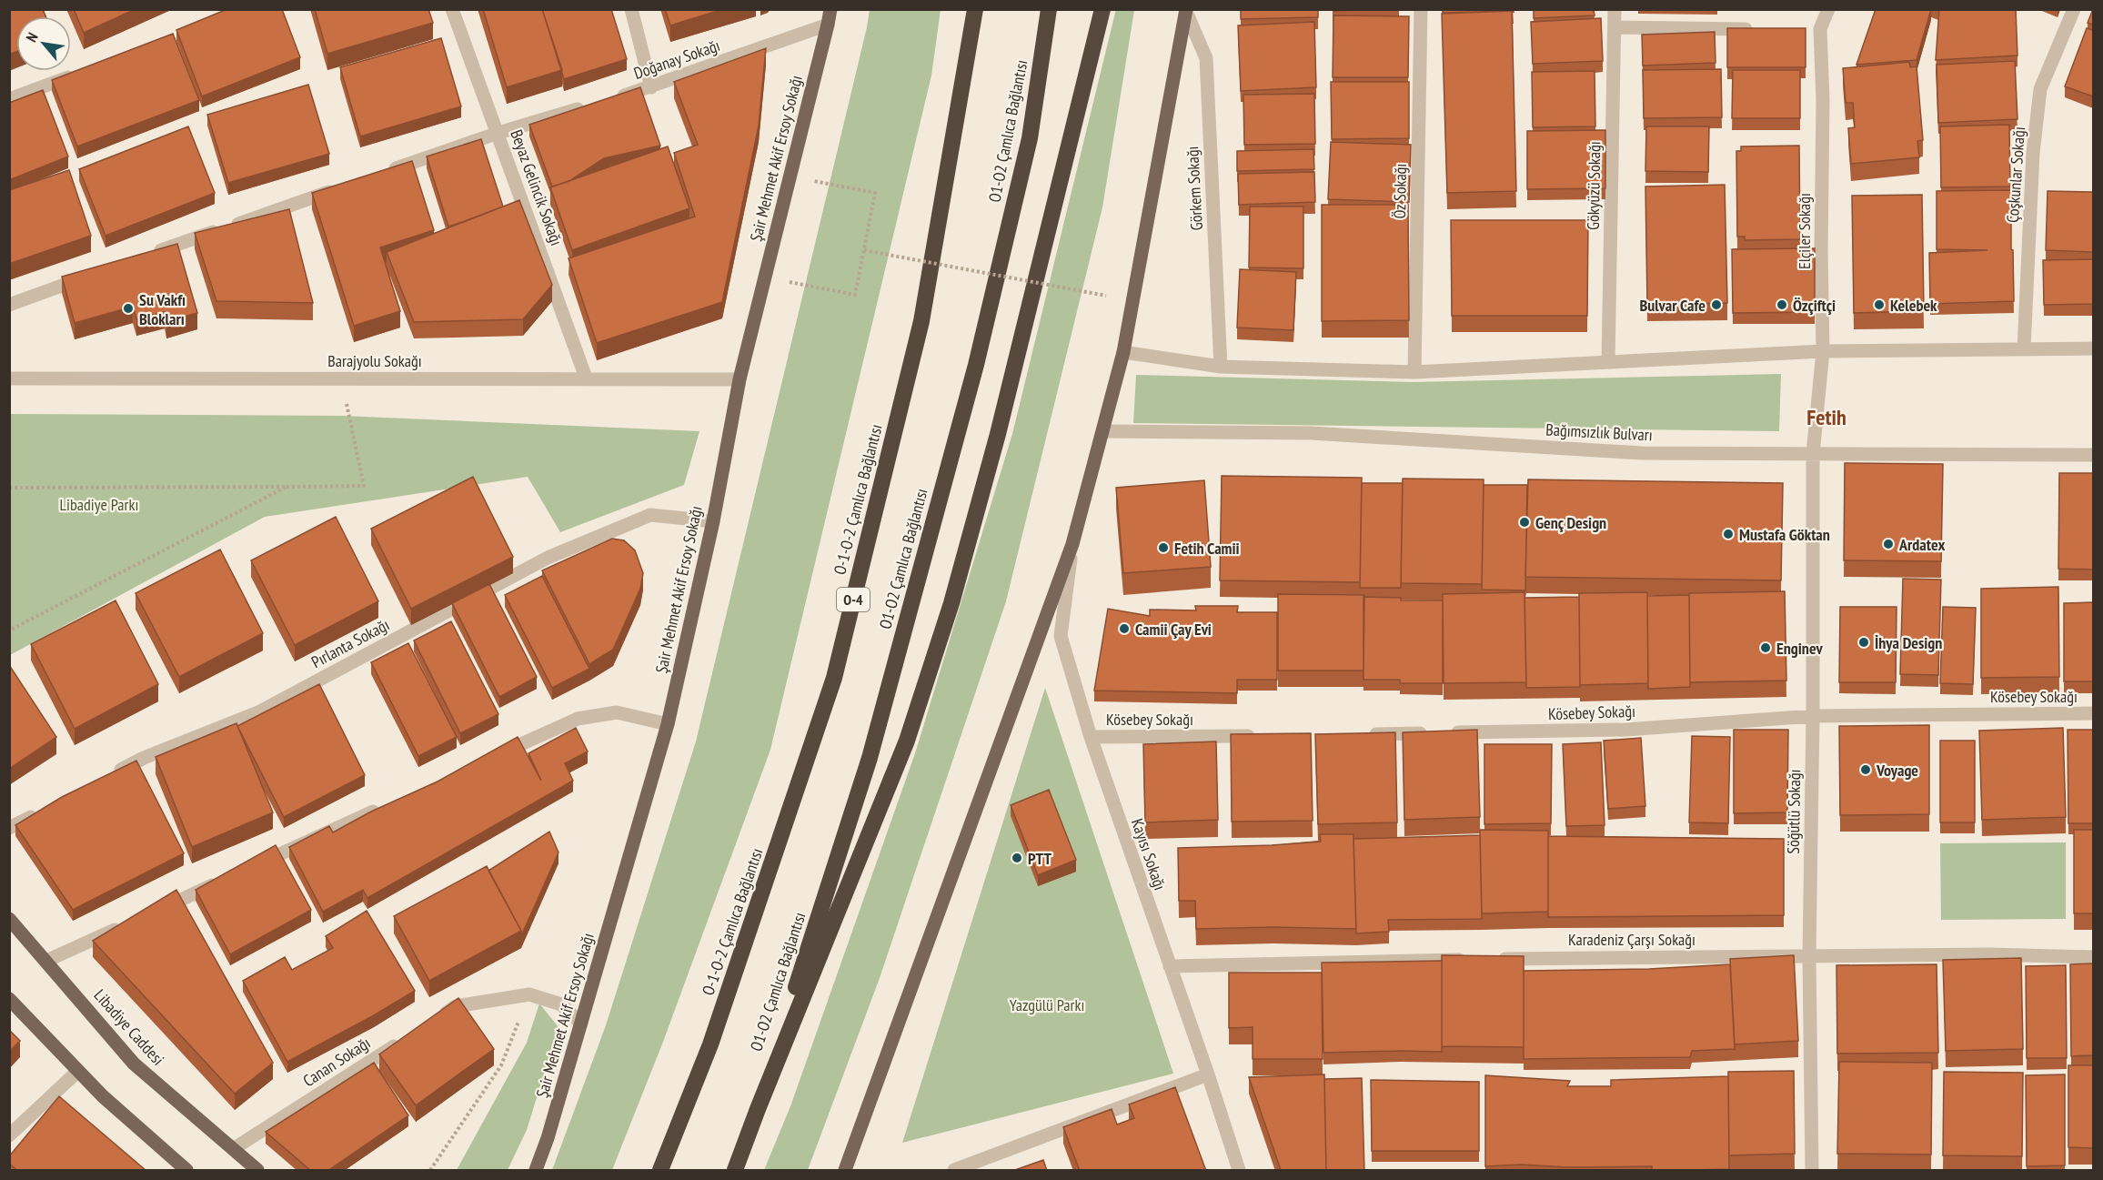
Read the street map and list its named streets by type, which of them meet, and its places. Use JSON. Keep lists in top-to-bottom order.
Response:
{
  "streets": {
    "highway": ["O1-O2 Çamlıca Bağlantısı", "O-1-O-2 Çamlıca Bağlantısı", "O-4"],
    "main road": ["Şair Mehmet Akif Ersoy Sokağı", "Libadiye Caddesi"],
    "street": [
      "Doğanay Sokağı",
      "Çoşkunlar Sokağı",
      "Gökyüzü Sokağı",
      "Beyaz Gelincik Sokağı",
      "Görkem Sokağı",
      "Öz Sokağı",
      "Elçiler Sokağı",
      "Barajyolu Sokağı",
      "Bağımsızlık Bulvarı",
      "Pırlanta Sokağı",
      "Kösebey Sokağı",
      "Söğütlü Sokağı",
      "Kayısı Sokağı",
      "Karadeniz Çarşı Sokağı",
      "Canan Sokağı"
    ]
  },
  "crossings": [
    ["Doğanay Sokağı", "Şair Mehmet Akif Ersoy Sokağı"],
    ["Şair Mehmet Akif Ersoy Sokağı", "Barajyolu Sokağı"],
    ["Şair Mehmet Akif Ersoy Sokağı", "Pırlanta Sokağı"],
    ["Beyaz Gelincik Sokağı", "Barajyolu Sokağı"],
    ["Elçiler Sokağı", "Bağımsızlık Bulvarı"],
    ["Elçiler Sokağı", "Söğütlü Sokağı"],
    ["Bağımsızlık Bulvarı", "Söğütlü Sokağı"],
    ["Kösebey Sokağı", "Söğütlü Sokağı"],
    ["Kösebey Sokağı", "Kayısı Sokağı"],
    ["Söğütlü Sokağı", "Karadeniz Çarşı Sokağı"],
    ["Libadiye Caddesi", "Canan Sokağı"]
  ],
  "districts": ["Fetih"],
  "parks": ["Libadiye Parkı", "Yazgülü Parkı"],
  "places": [
    "Bulvar Cafe",
    "Özçiftçi",
    "Kelebek",
    "Su Vakfı Blokları",
    "Genç Design",
    "Mustafa Göktan",
    "Ardatex",
    "Fetih Camii",
    "Camii Çay Evi",
    "İhya Design",
    "Enginev",
    "Voyage",
    "PTT"
  ],
  "north": "top left"
}
